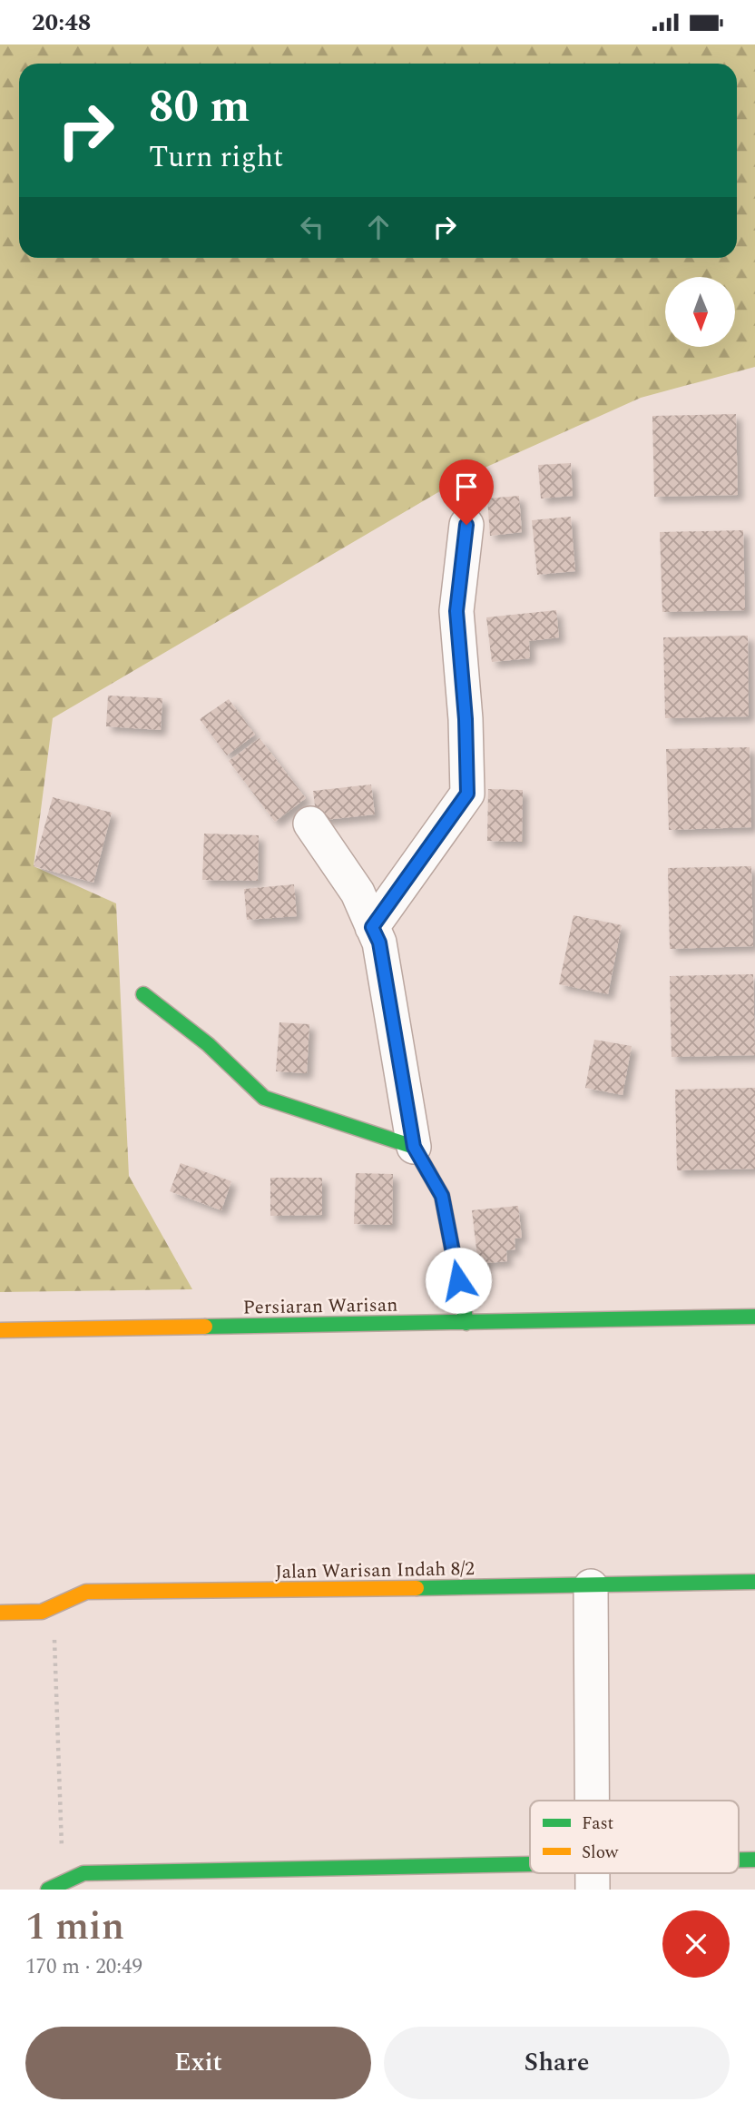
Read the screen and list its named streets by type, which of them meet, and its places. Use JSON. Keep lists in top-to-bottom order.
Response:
{
  "streets": {
    "street": ["Persiaran Warisan", "Jalan Warisan Indah 8/2"]
  },
  "legend": ["Fast", "Slow"],
  "north": "bottom",
  "page": {
    "status": "20:48",
    "turn": ["80 m", "Turn right"],
    "heading": ["1 min", "170 m · 20:49"],
    "buttons": ["Exit", "Share"]
  }
}
